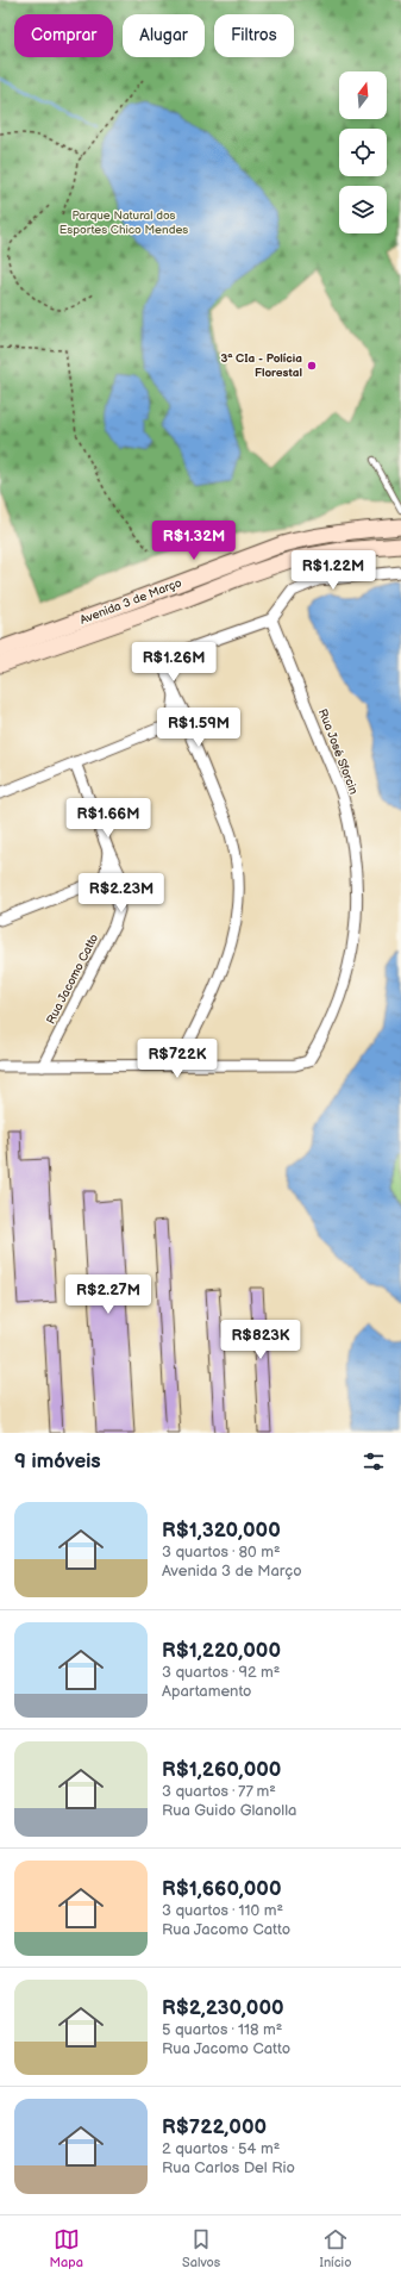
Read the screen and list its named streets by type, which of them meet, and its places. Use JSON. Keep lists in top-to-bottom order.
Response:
{
  "streets": {
    "main road": ["Avenida 3 de Março"],
    "street": ["Rua José Sforcin", "Rua Jacomo Catto"]
  },
  "parks": ["Parque Natural dos Esportes Chico Mendes"],
  "places": ["3ª CIa - Polícia Florestal"],
  "north": "top",
  "page": {
    "chip": ["Comprar", "Alugar", "Filtros"],
    "price": [
      "R$1.32M",
      "R$1.22M",
      "R$1.26M",
      "R$1.59M",
      "R$1.66M",
      "R$2.23M",
      "R$722K",
      "R$2.27M",
      "R$823K"
    ],
    "heading": "9 imóveis",
    "list": [
      {
        "name": "R$1,320,000",
        "note": "3 quartos · 80 m² · Avenida 3 de Março"
      },
      {
        "name": "R$1,220,000",
        "note": "3 quartos · 92 m² · Apartamento"
      },
      {
        "name": "R$1,260,000",
        "note": "3 quartos · 77 m² · Rua Guido Glanolla"
      },
      {
        "name": "R$1,660,000",
        "note": "3 quartos · 110 m² · Rua Jacomo Catto"
      },
      {
        "name": "R$2,230,000",
        "note": "5 quartos · 118 m² · Rua Jacomo Catto"
      },
      {
        "name": "R$722,000",
        "note": "2 quartos · 54 m² · Rua Carlos Del Rio"
      }
    ],
    "tabs": ["Mapa", "Salvos", "Início"]
  }
}
